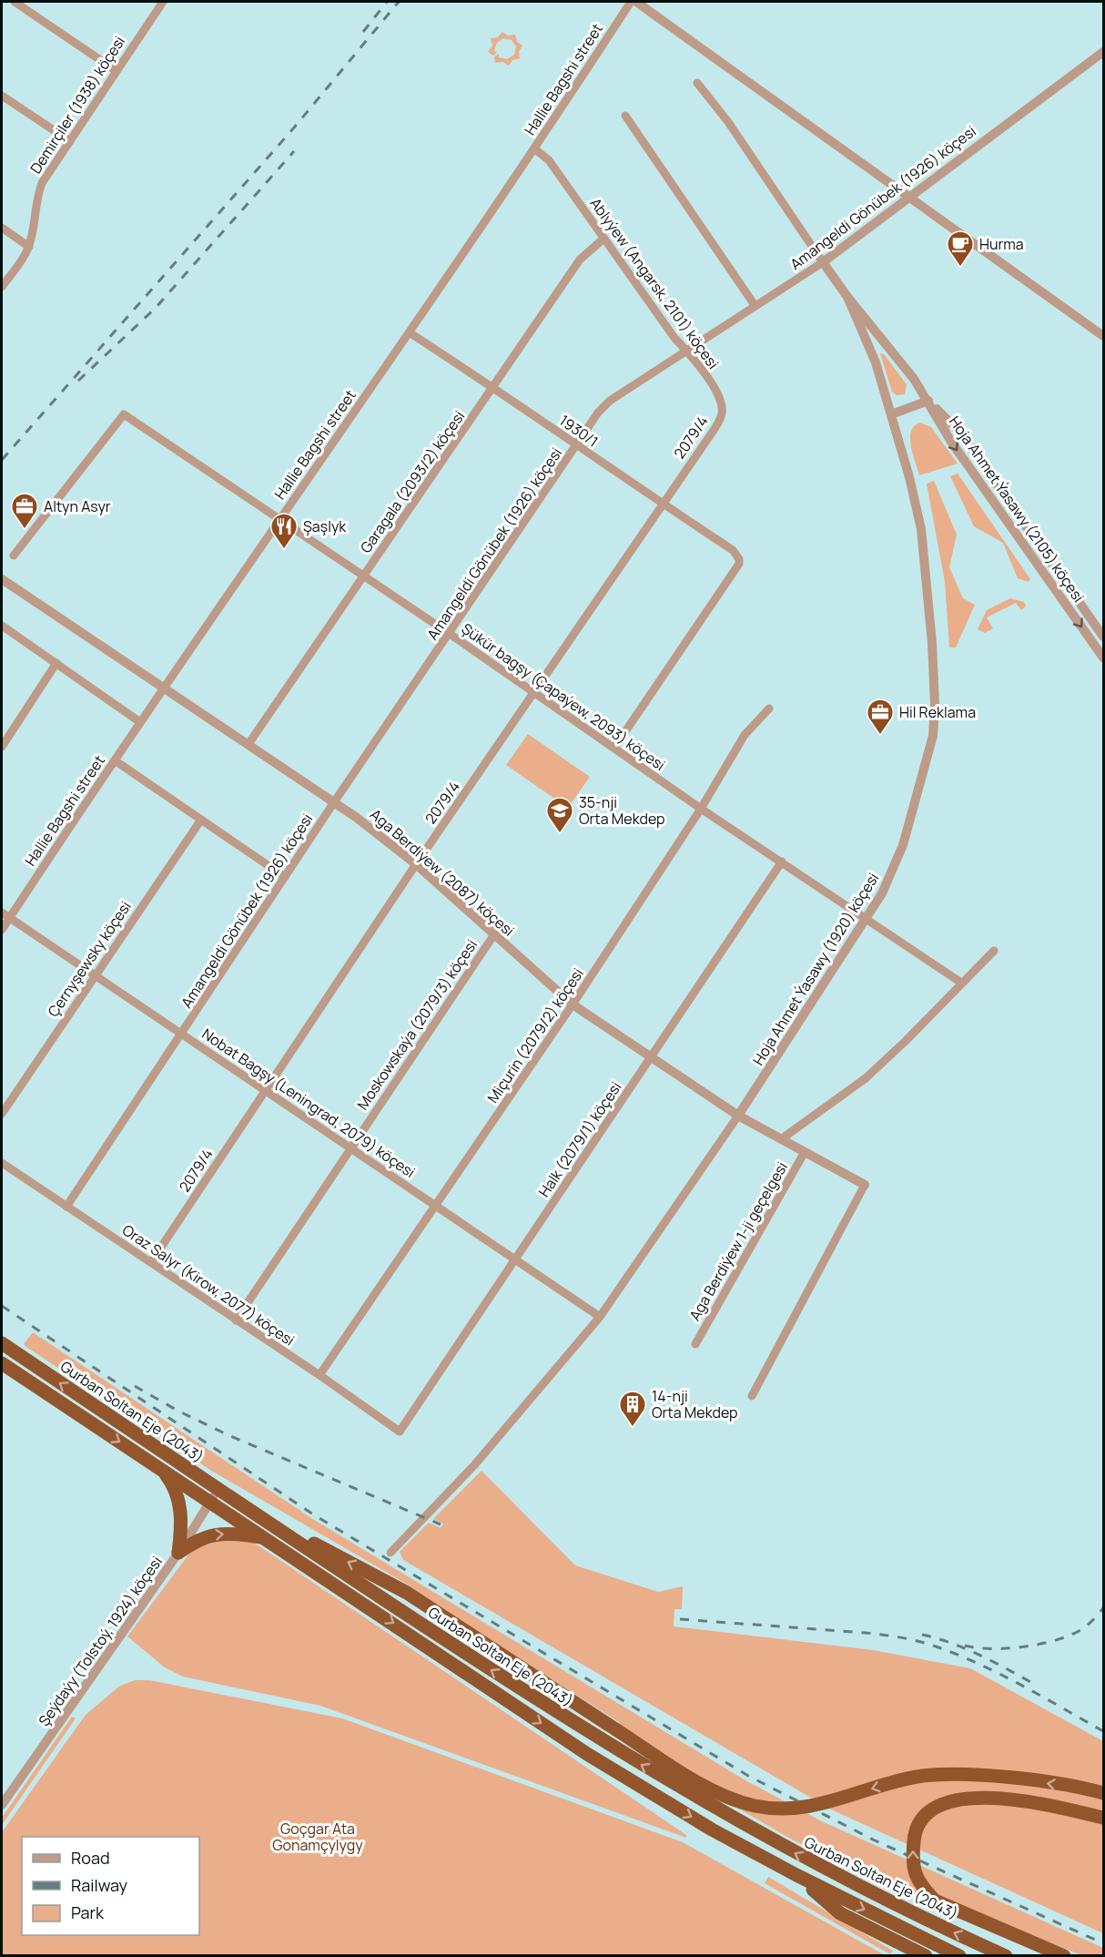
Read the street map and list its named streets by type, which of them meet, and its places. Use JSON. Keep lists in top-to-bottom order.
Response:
{
  "streets": {
    "highway": ["Gurban Soltan Eje (2043)"],
    "street": [
      "Hallie Bagshi street",
      "Demirçiler (1938) köçesi",
      "Amangeldi Gönübek (1926) köçesi",
      "Ablyýew (Angarsk, 2101) köçesi",
      "1930/1",
      "2079/4",
      "Garagala (2093/2) köçesi",
      "Hoja Ahmet Ýasawy (2105) köçesi",
      "Şükür bagşy (Çapaýew, 2093) köçesi",
      "Aga Berdiýew (2087) köçesi",
      "Çernyşewsky köçesi",
      "Hoja Ahmet Ýasawy (1920) köçesi",
      "Moskowskaýa (2079/3) köçesi",
      "Miçurin (2079/2) köçesi",
      "Nobat Bagşy (Leningrad, 2079) köçesi",
      "Halk (2079/1) köçesi",
      "Aga Berdiýew 1-ji geçelgesi",
      "Oraz Salyr (Kirow, 2077) köçesi",
      "Şeýdaýy (Tolstoý, 1924) köçesi"
    ]
  },
  "crossings": [
    ["Hallie Bagshi street", "Ablyýew (Angarsk, 2101) köçesi"],
    ["Hallie Bagshi street", "1930/1"],
    ["Hallie Bagshi street", "Şükür bagşy (Çapaýew, 2093) köçesi"],
    ["Hallie Bagshi street", "Aga Berdiýew (2087) köçesi"],
    ["Hallie Bagshi street", "Nobat Bagşy (Leningrad, 2079) köçesi"],
    ["Amangeldi Gönübek (1926) köçesi", "Ablyýew (Angarsk, 2101) köçesi"],
    ["Amangeldi Gönübek (1926) köçesi", "1930/1"],
    ["Amangeldi Gönübek (1926) köçesi", "Hoja Ahmet Ýasawy (2105) köçesi"],
    ["Amangeldi Gönübek (1926) köçesi", "Şükür bagşy (Çapaýew, 2093) köçesi"],
    ["Amangeldi Gönübek (1926) köçesi", "Aga Berdiýew (2087) köçesi"],
    ["Amangeldi Gönübek (1926) köçesi", "Nobat Bagşy (Leningrad, 2079) köçesi"],
    ["Amangeldi Gönübek (1926) köçesi", "Oraz Salyr (Kirow, 2077) köçesi"],
    ["Ablyýew (Angarsk, 2101) köçesi", "2079/4"],
    ["Ablyýew (Angarsk, 2101) köçesi", "Garagala (2093/2) köçesi"],
    ["1930/1", "2079/4"],
    ["1930/1", "Garagala (2093/2) köçesi"],
    ["1930/1", "Şükür bagşy (Çapaýew, 2093) köçesi"],
    ["2079/4", "Şükür bagşy (Çapaýew, 2093) köçesi"],
    ["2079/4", "Aga Berdiýew (2087) köçesi"],
    ["2079/4", "Nobat Bagşy (Leningrad, 2079) köçesi"],
    ["2079/4", "Oraz Salyr (Kirow, 2077) köçesi"],
    ["Garagala (2093/2) köçesi", "Şükür bagşy (Çapaýew, 2093) köçesi"],
    ["Garagala (2093/2) köçesi", "Aga Berdiýew (2087) köçesi"],
    ["Hoja Ahmet Ýasawy (2105) köçesi", "Hoja Ahmet Ýasawy (1920) köçesi"],
    ["Şükür bagşy (Çapaýew, 2093) köçesi", "Hoja Ahmet Ýasawy (1920) köçesi"],
    ["Şükür bagşy (Çapaýew, 2093) köçesi", "Miçurin (2079/2) köçesi"],
    ["Şükür bagşy (Çapaýew, 2093) köçesi", "Halk (2079/1) köçesi"],
    ["Aga Berdiýew (2087) köçesi", "Hoja Ahmet Ýasawy (1920) köçesi"],
    ["Aga Berdiýew (2087) köçesi", "Moskowskaýa (2079/3) köçesi"],
    ["Aga Berdiýew (2087) köçesi", "Miçurin (2079/2) köçesi"],
    ["Aga Berdiýew (2087) köçesi", "Halk (2079/1) köçesi"],
    ["Aga Berdiýew (2087) köçesi", "Aga Berdiýew 1-ji geçelgesi"],
    ["Çernyşewsky köçesi", "Nobat Bagşy (Leningrad, 2079) köçesi"],
    ["Moskowskaýa (2079/3) köçesi", "Nobat Bagşy (Leningrad, 2079) köçesi"],
    ["Moskowskaýa (2079/3) köçesi", "Oraz Salyr (Kirow, 2077) köçesi"],
    ["Miçurin (2079/2) köçesi", "Nobat Bagşy (Leningrad, 2079) köçesi"],
    ["Miçurin (2079/2) köçesi", "Oraz Salyr (Kirow, 2077) köçesi"],
    ["Nobat Bagşy (Leningrad, 2079) köçesi", "Halk (2079/1) köçesi"],
    ["Halk (2079/1) köçesi", "Oraz Salyr (Kirow, 2077) köçesi"],
    ["Gurban Soltan Eje (2043)", "Şeýdaýy (Tolstoý, 1924) köçesi"]
  ],
  "parks": ["Goçgar Ata Gonamçylygy"],
  "places": {
    "cafe": ["Hurma"],
    "office": ["Altyn Asyr", "Hil Reklama"],
    "restaurant": ["Şaşlyk"],
    "school or university": ["35-nji Orta Mekdep"],
    "building": ["14-nji Orta Mekdep"]
  },
  "legend": ["Road", "Railway", "Park"]
}
